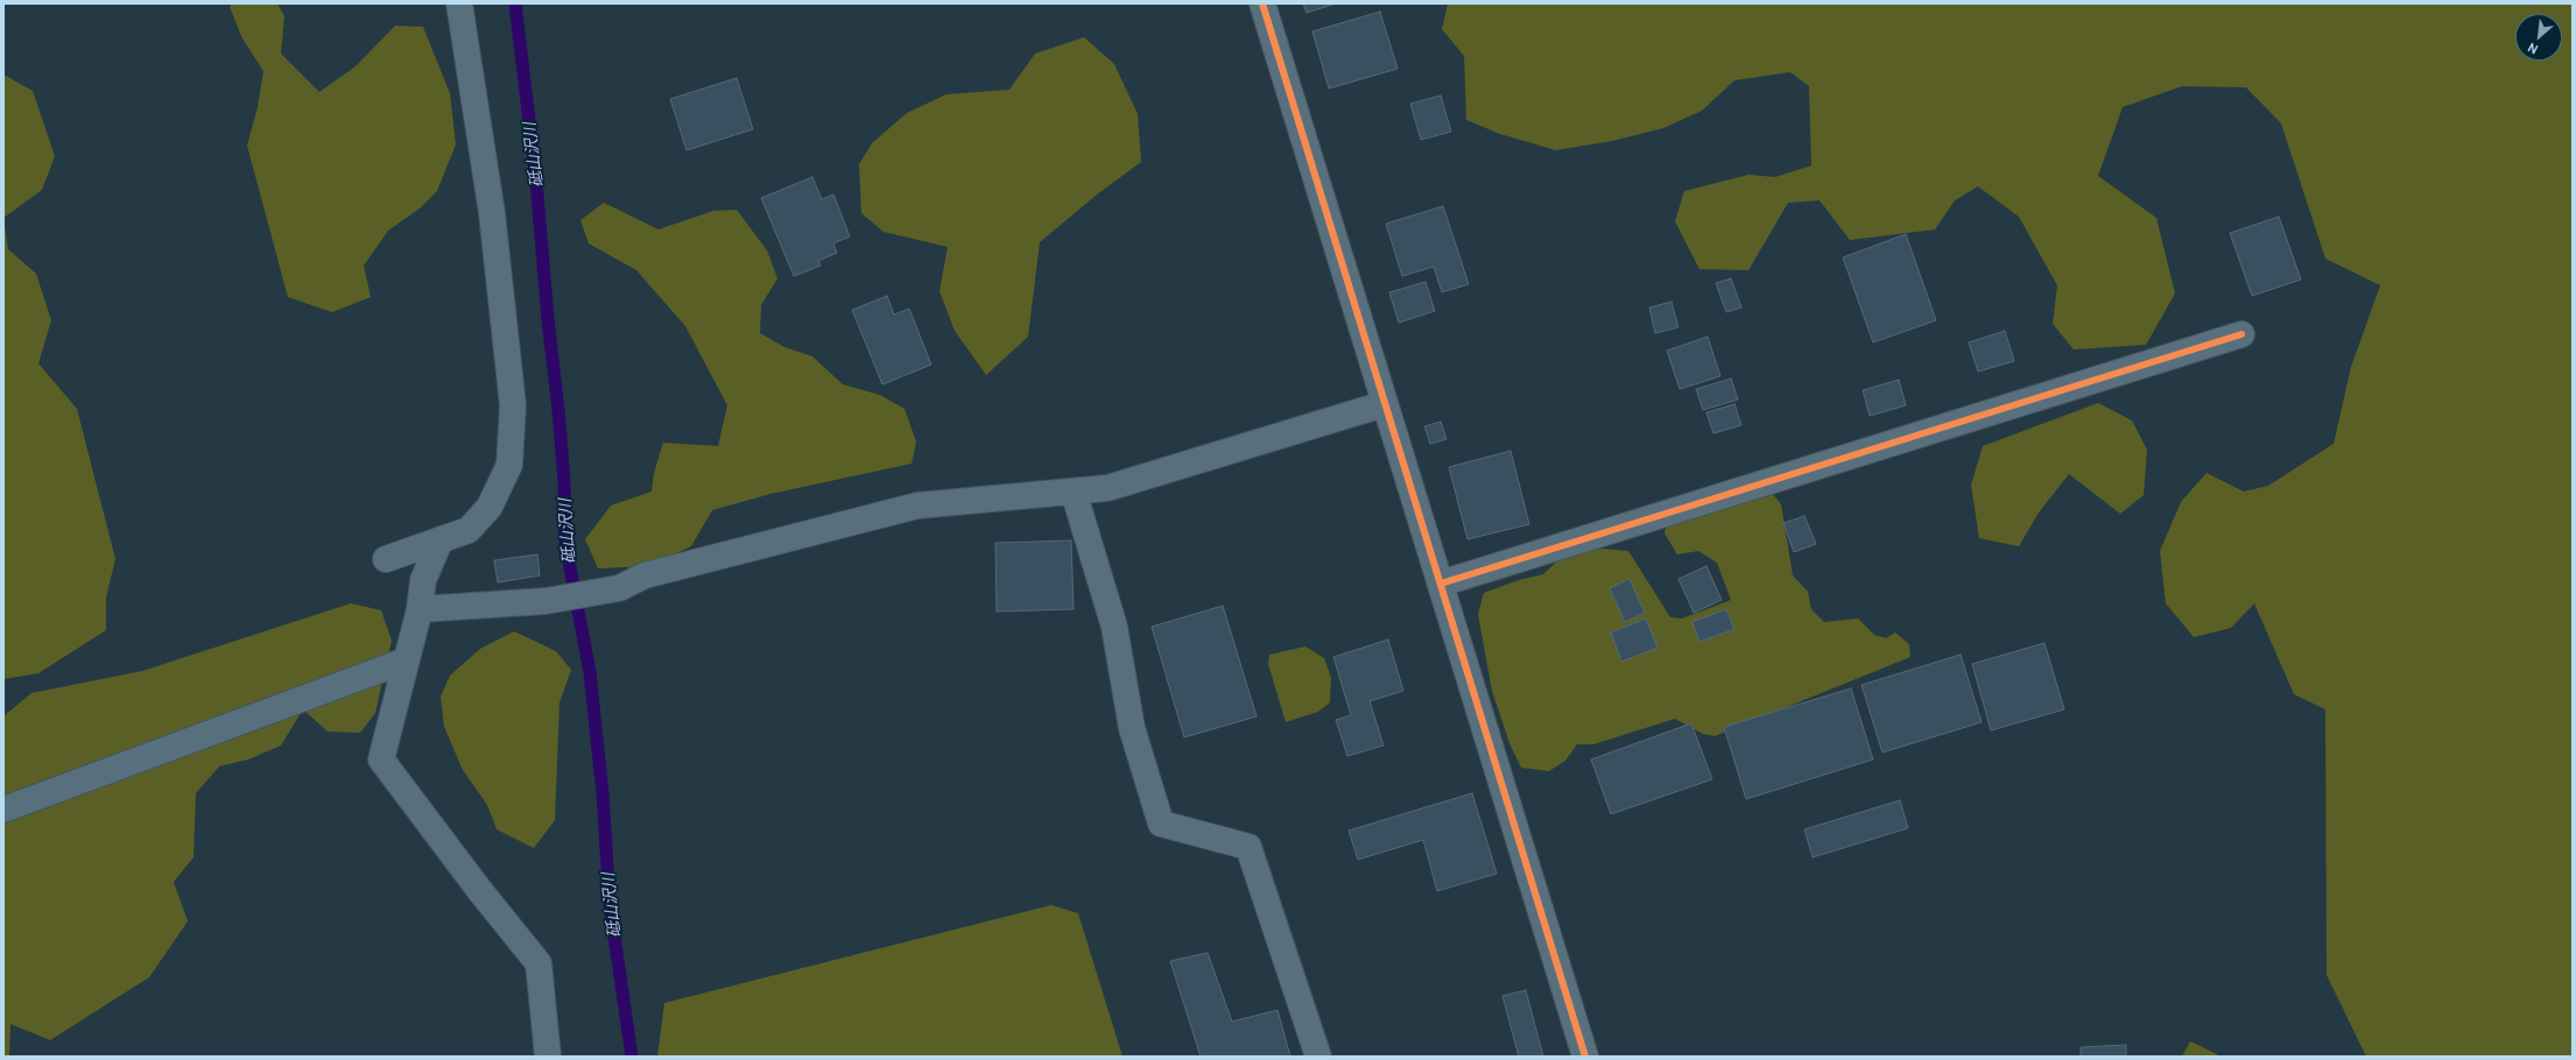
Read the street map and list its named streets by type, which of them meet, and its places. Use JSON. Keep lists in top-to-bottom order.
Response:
{
  "water": ["砥山沢川"],
  "north": "bottom left"
}
